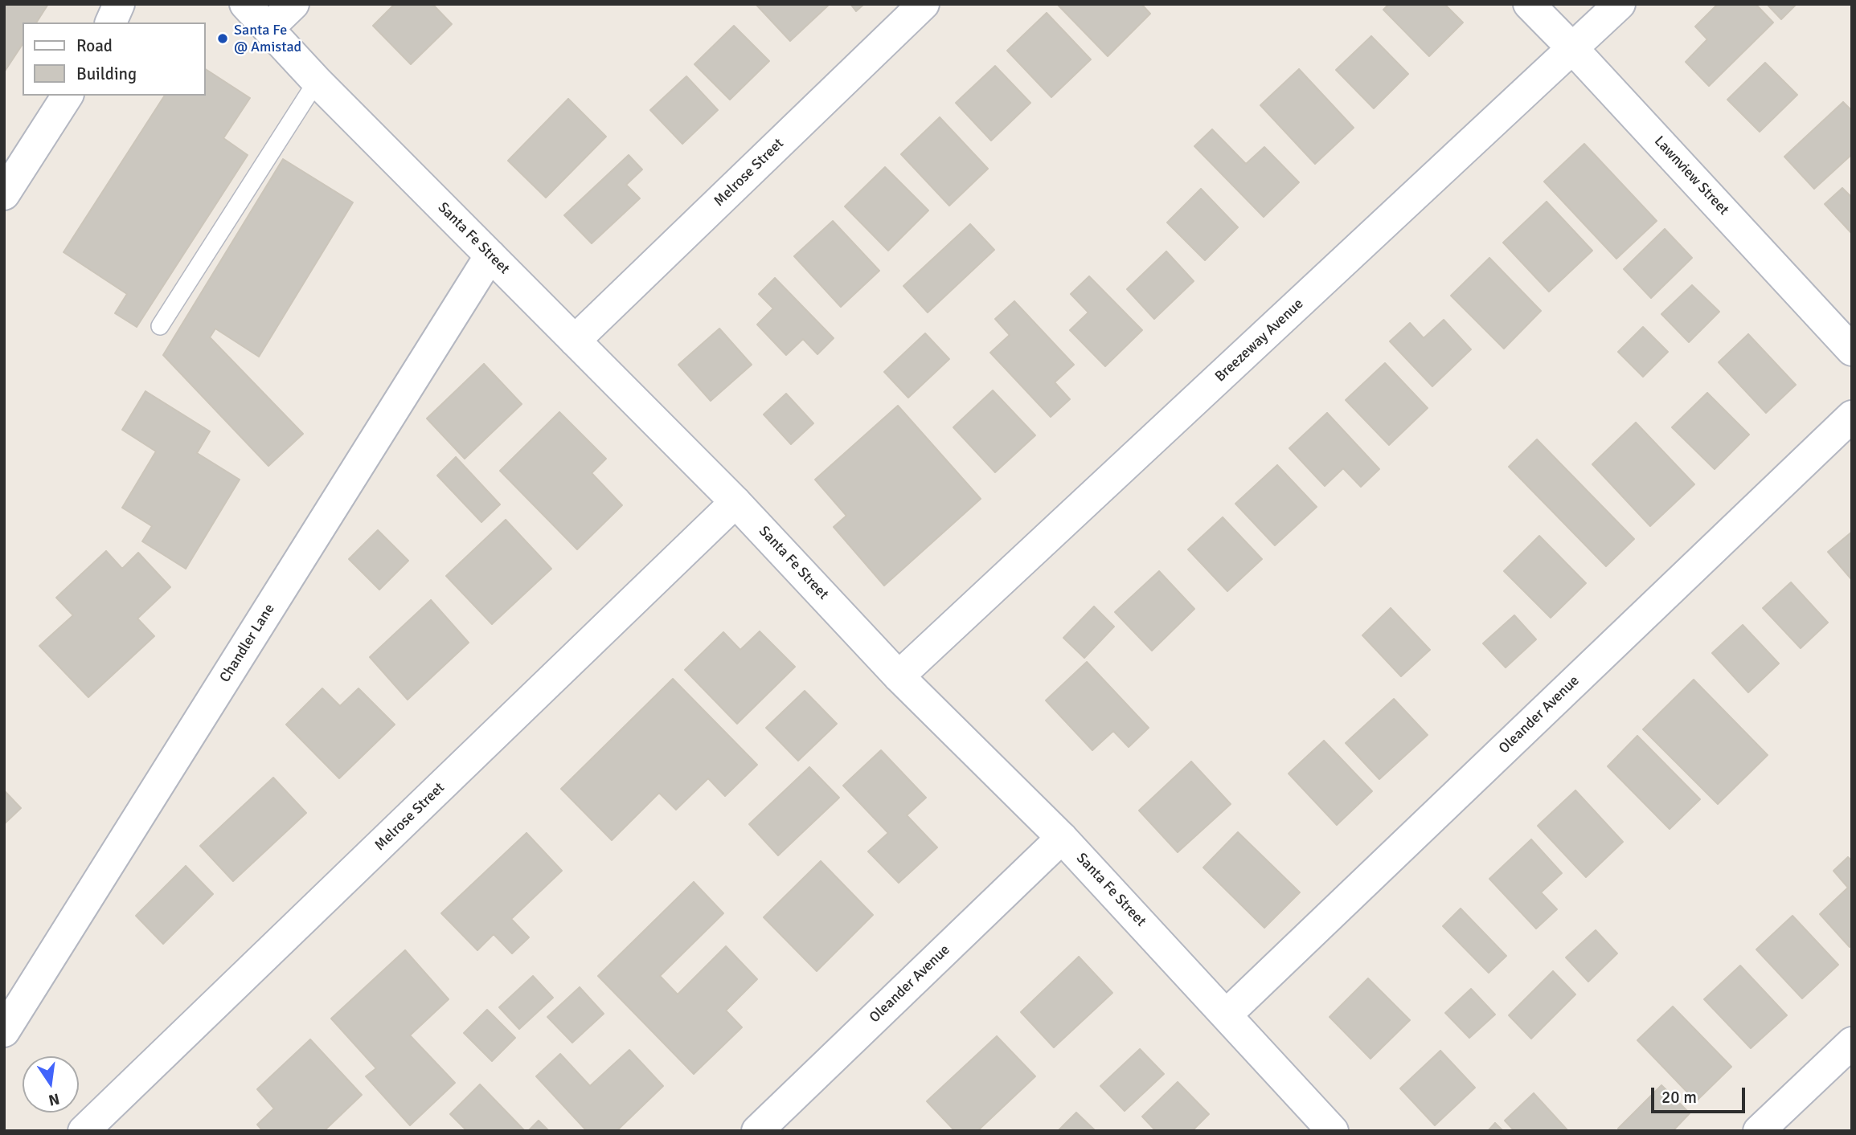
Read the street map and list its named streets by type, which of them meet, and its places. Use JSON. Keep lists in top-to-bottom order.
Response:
{
  "streets": {
    "street": [
      "Melrose Street",
      "Lawnview Street",
      "Santa Fe Street",
      "Breezeway Avenue",
      "Chandler Lane",
      "Oleander Avenue"
    ]
  },
  "crossings": [
    ["Melrose Street", "Santa Fe Street"],
    ["Lawnview Street", "Breezeway Avenue"],
    ["Santa Fe Street", "Breezeway Avenue"],
    ["Santa Fe Street", "Chandler Lane"],
    ["Santa Fe Street", "Oleander Avenue"]
  ],
  "places": ["Santa Fe @ Amistad"],
  "legend": ["Road", "Building"],
  "scale_bar": "20 m",
  "north": "bottom"
}
